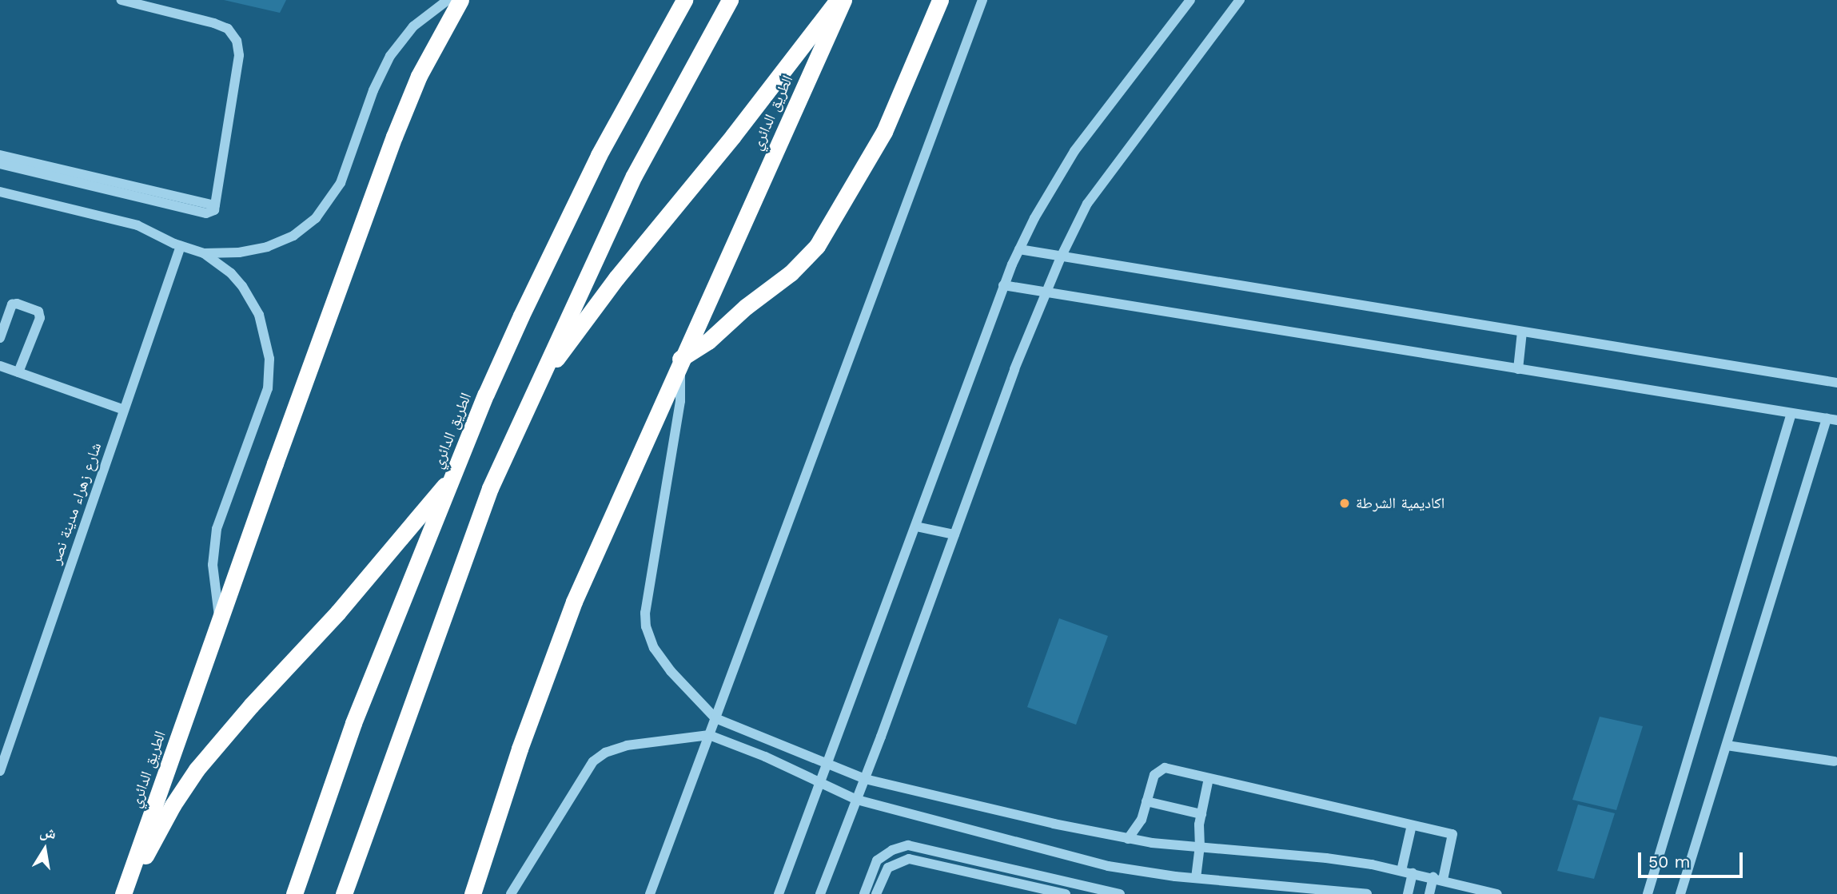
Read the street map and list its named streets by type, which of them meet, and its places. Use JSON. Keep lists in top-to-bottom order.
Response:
{
  "streets": {
    "highway": ["الطريق الدائري"],
    "street": ["شارع زهراء مدينة نصر"]
  },
  "places": ["اكاديمية الشرطة"],
  "scale_bar": "50 m",
  "north": "top"
}
